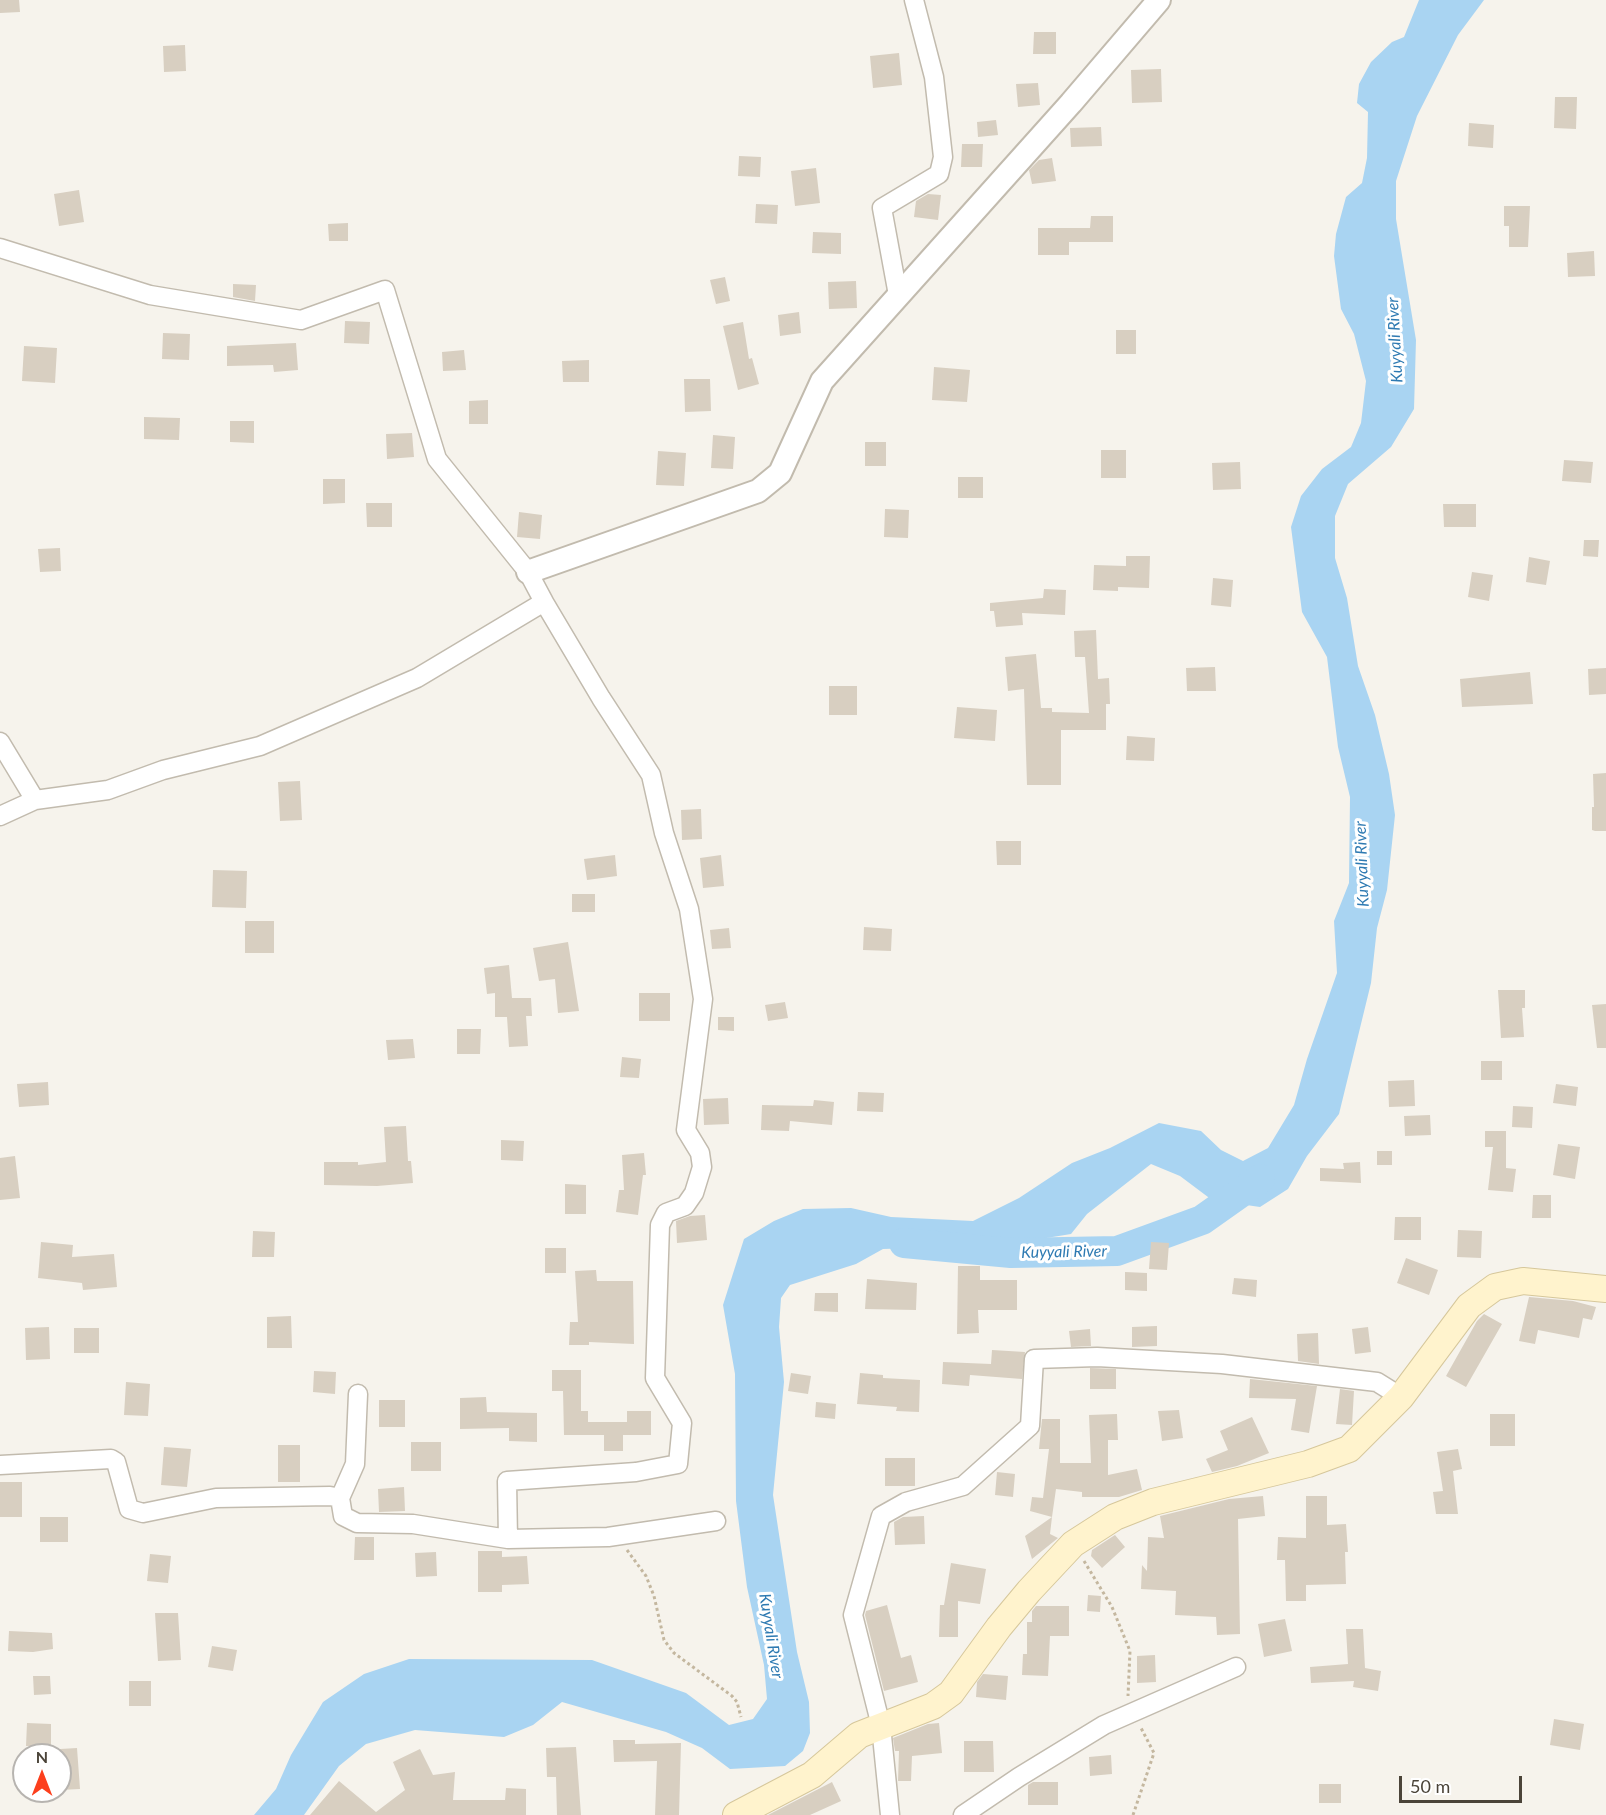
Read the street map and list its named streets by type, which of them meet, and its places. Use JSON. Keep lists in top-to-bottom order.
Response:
{
  "water": ["Kuyyali River"],
  "scale_bar": "50 m",
  "north": "top"
}
